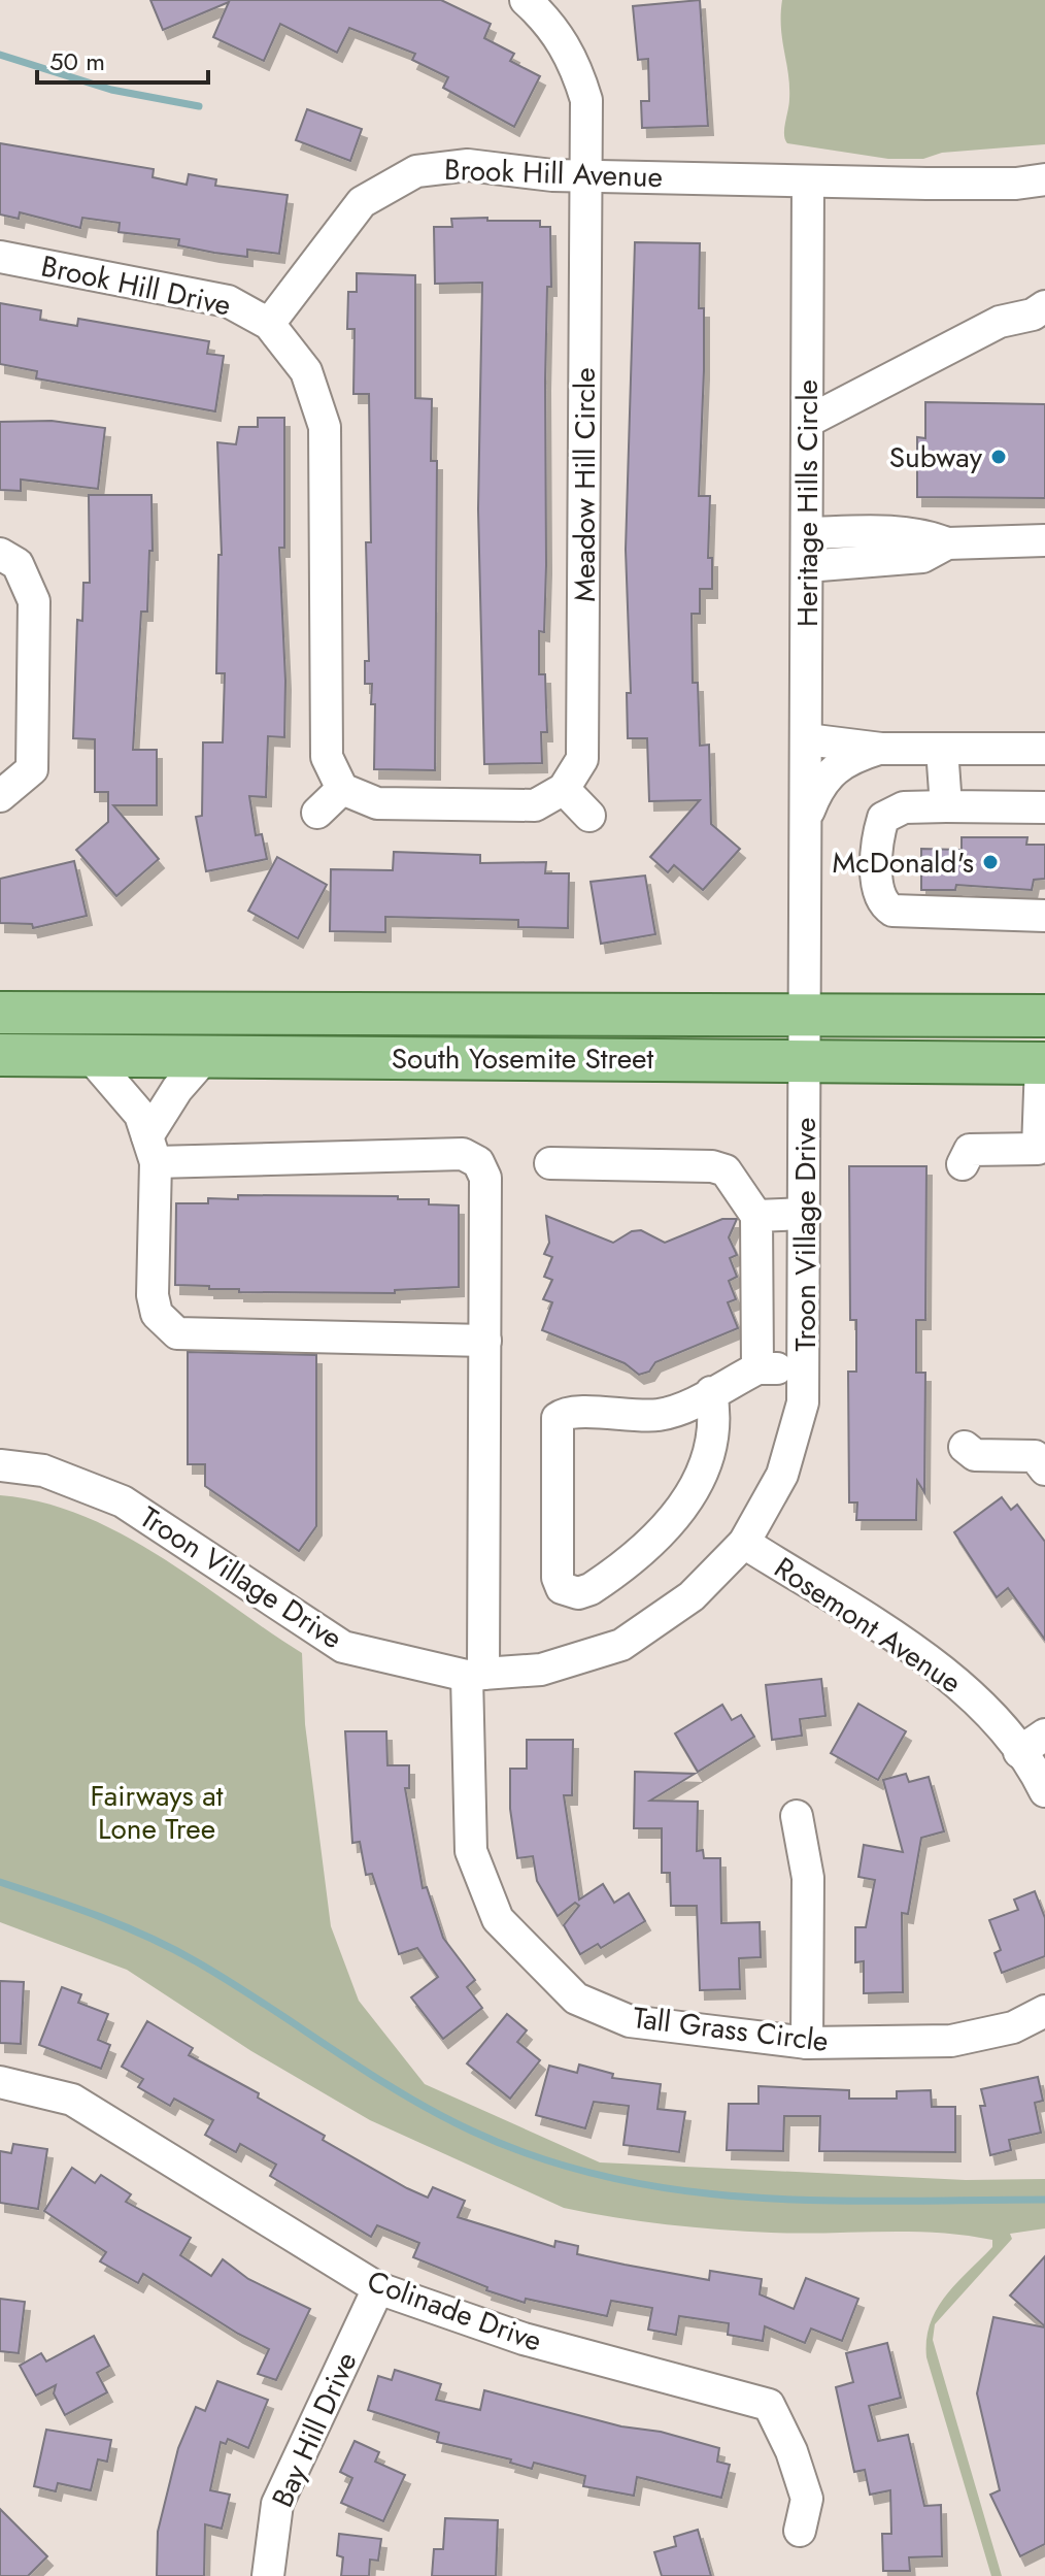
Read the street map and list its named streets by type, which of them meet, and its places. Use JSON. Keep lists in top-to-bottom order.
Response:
{
  "streets": {
    "main road": ["South Yosemite Street"],
    "street": [
      "Brook Hill Avenue",
      "Brook Hill Drive",
      "Meadow Hill Circle",
      "Heritage Hills Circle",
      "Troon Village Drive",
      "Rosemont Avenue",
      "Tall Grass Circle",
      "Colinade Drive",
      "Bay Hill Drive"
    ]
  },
  "crossings": [
    ["Brook Hill Avenue", "Brook Hill Drive"],
    ["Brook Hill Avenue", "Meadow Hill Circle"],
    ["Brook Hill Avenue", "Heritage Hills Circle"],
    ["Heritage Hills Circle", "South Yosemite Street"],
    ["Heritage Hills Circle", "Troon Village Drive"],
    ["South Yosemite Street", "Troon Village Drive"],
    ["Troon Village Drive", "Rosemont Avenue"],
    ["Troon Village Drive", "Tall Grass Circle"],
    ["Colinade Drive", "Bay Hill Drive"]
  ],
  "parks": ["Fairways at Lone Tree"],
  "places": ["Subway", "McDonald's"],
  "scale_bar": "50 m"
}
